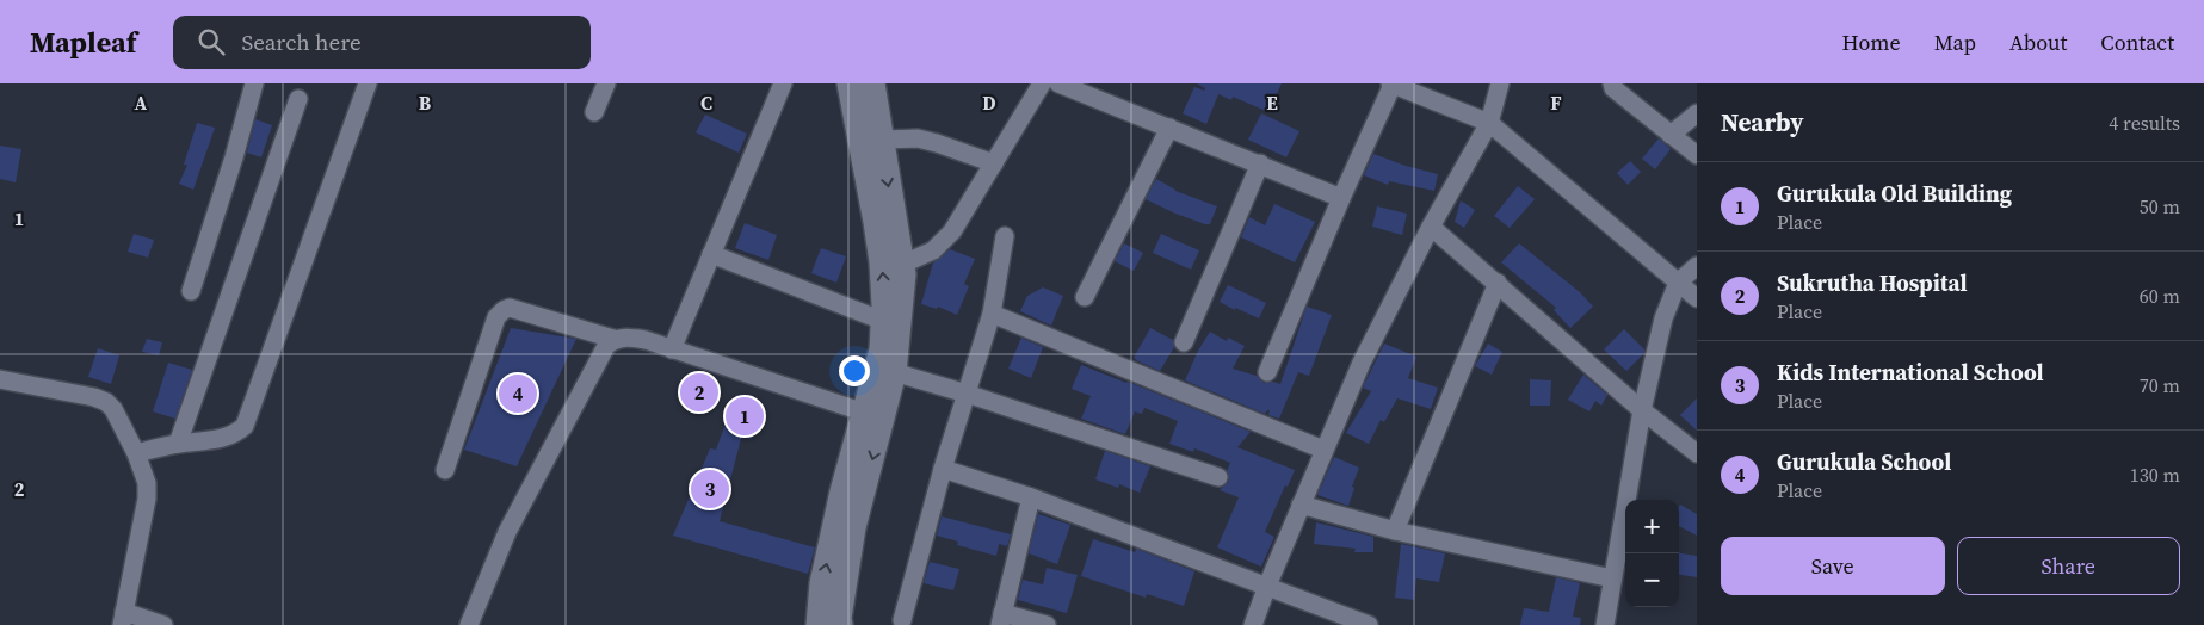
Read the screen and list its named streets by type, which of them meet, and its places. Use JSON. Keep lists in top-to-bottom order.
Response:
{
  "page": {
    "header": "Mapleaf",
    "search": "Search here",
    "nav": [
      "Home",
      "Map",
      "About",
      "Contact"
    ],
    "heading": ["Nearby", "4 results"],
    "list": [
      {
        "mark": "1",
        "name": "Gurukula Old Building",
        "note": "Place",
        "value": "50 m"
      },
      {
        "mark": "2",
        "name": "Sukrutha Hospital",
        "note": "Place",
        "value": "60 m"
      },
      {
        "mark": "3",
        "name": "Kids International School",
        "note": "Place",
        "value": "70 m"
      },
      {
        "mark": "4",
        "name": "Gurukula School",
        "note": "Place",
        "value": "130 m"
      }
    ],
    "pins": [
      "2",
      "4",
      "1",
      "3"
    ],
    "map_buttons": ["+", "−"],
    "buttons": ["Save", "Share"]
  },
  "grid": {
    "columns": [
      "A",
      "B",
      "C",
      "D",
      "E",
      "F"
    ],
    "rows": ["1", "2"]
  }
}
